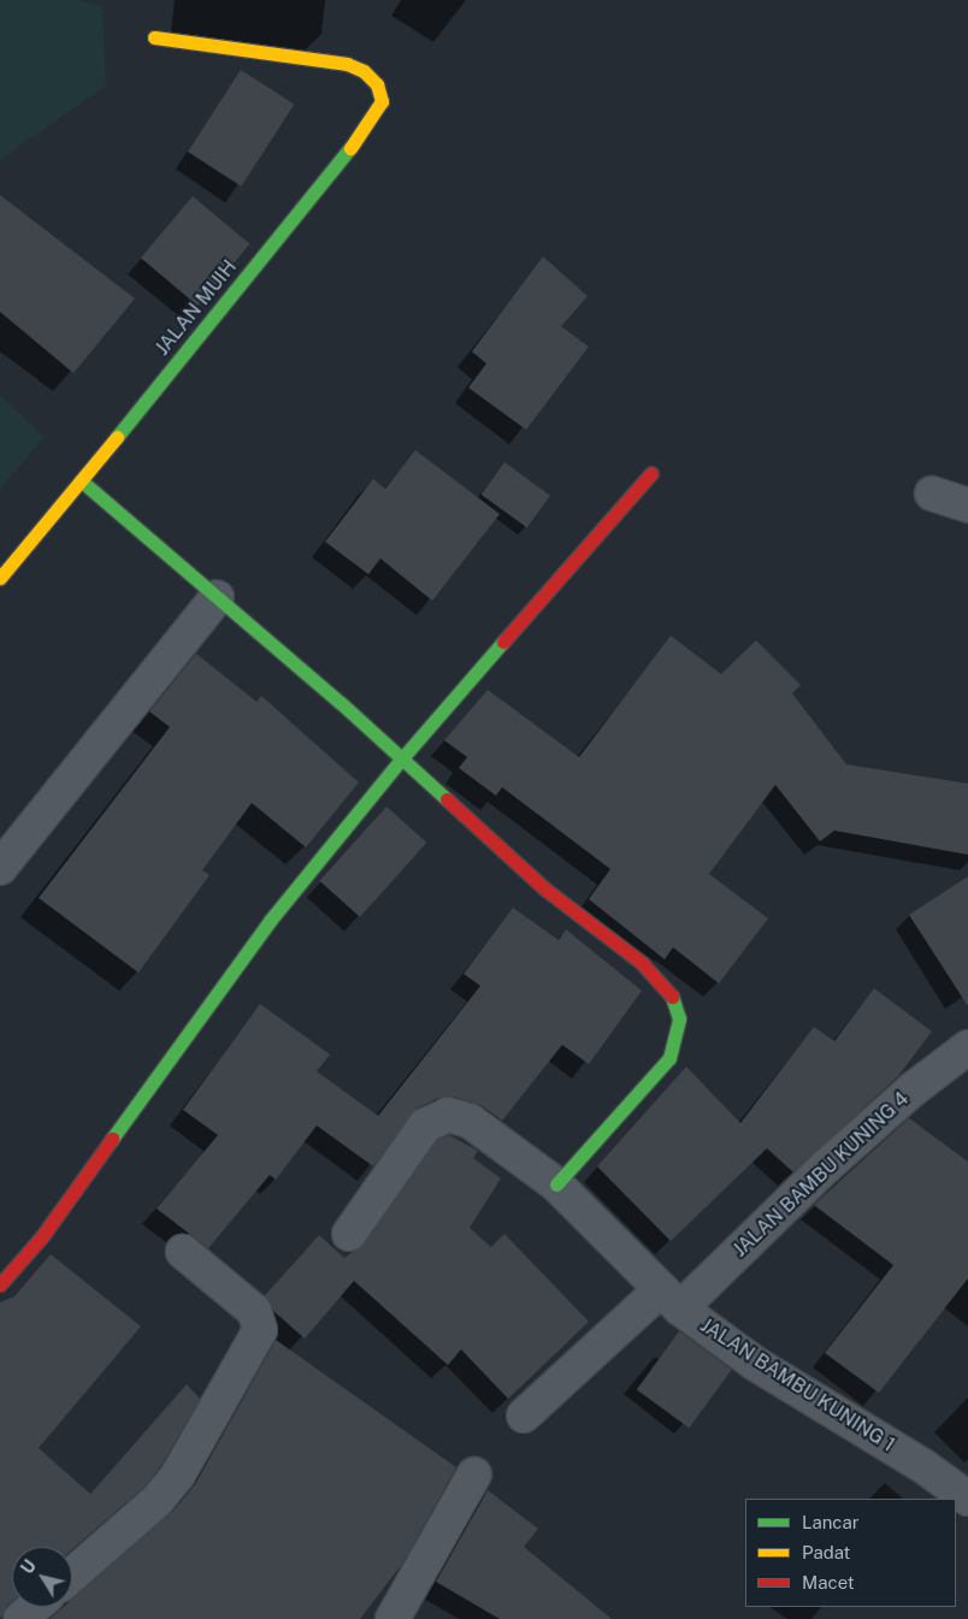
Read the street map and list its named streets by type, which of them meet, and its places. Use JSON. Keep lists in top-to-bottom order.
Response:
{
  "streets": {
    "street": ["JALAN MUIH", "JALAN BAMBU KUNING 4", "JALAN BAMBU KUNING 1"]
  },
  "crossings": [
    ["JALAN BAMBU KUNING 4", "JALAN BAMBU KUNING 1"]
  ],
  "legend": ["Lancar", "Padat", "Macet"],
  "north": "top left"
}
